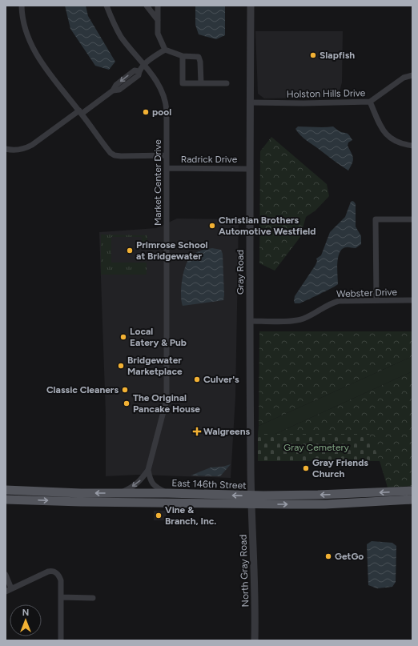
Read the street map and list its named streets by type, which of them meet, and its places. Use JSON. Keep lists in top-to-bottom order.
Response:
{
  "streets": {
    "main road": ["East 146th Street"],
    "street": [
      "Holston Hills Drive",
      "Radrick Drive",
      "Market Center Drive",
      "Gray Road",
      "Webster Drive",
      "North Gray Road"
    ]
  },
  "crossings": [
    ["Holston Hills Drive", "Gray Road"],
    ["Radrick Drive", "Market Center Drive"],
    ["Radrick Drive", "Gray Road"],
    ["Market Center Drive", "East 146th Street"],
    ["Gray Road", "Webster Drive"],
    ["Gray Road", "East 146th Street"],
    ["Gray Road", "North Gray Road"],
    ["East 146th Street", "North Gray Road"]
  ],
  "parks": ["Gray Cemetery"],
  "places": {
    "other": [
      "Slapfish",
      "pool",
      "Christian Brothers Automotive Westfield",
      "Primrose School at Bridgewater",
      "Local Eatery & Pub",
      "Bridgewater Marketplace",
      "Culver's",
      "Classic Cleaners",
      "The Original Pancake House",
      "Gray Friends Church",
      "Vine & Branch, Inc.",
      "GetGo"
    ],
    "health": ["Walgreens"]
  },
  "north": "top"
}
